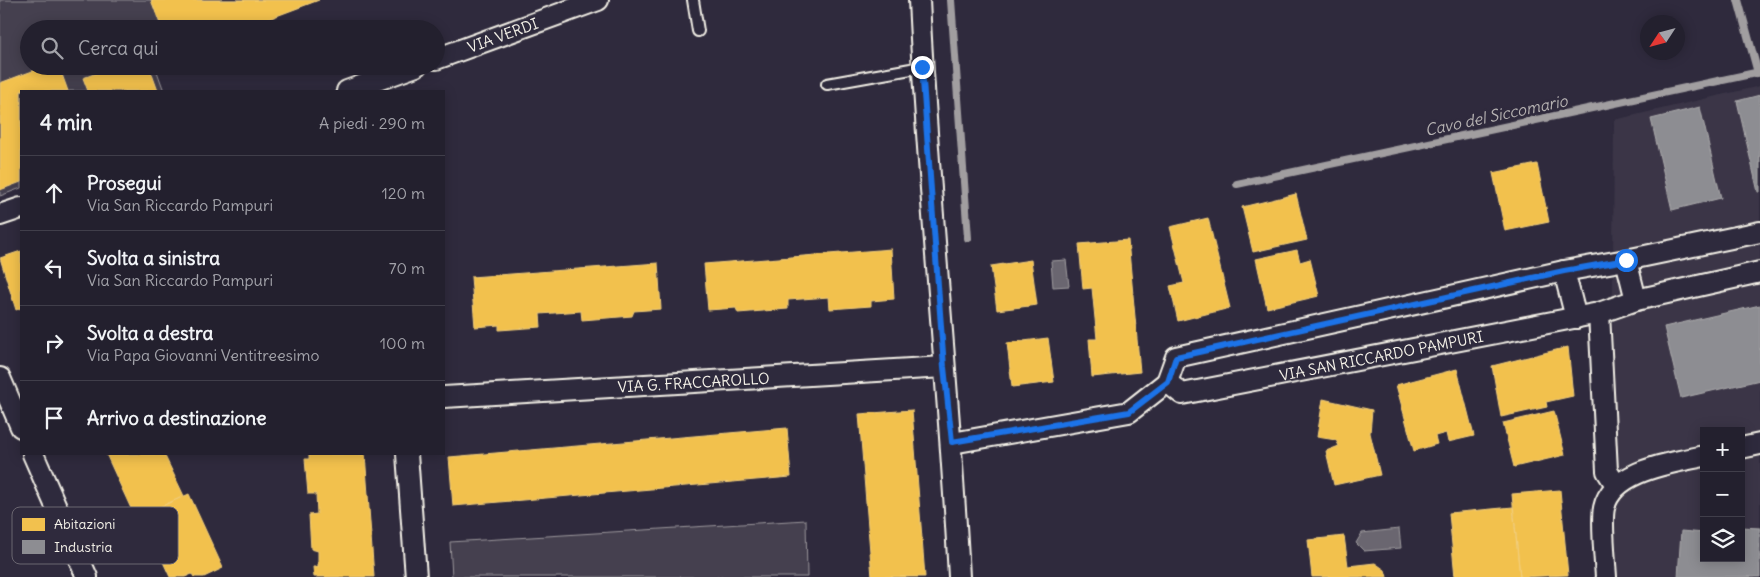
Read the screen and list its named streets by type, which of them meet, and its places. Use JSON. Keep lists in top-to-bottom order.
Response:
{
  "streets": {
    "street": ["VIA VERDI", "VIA SAN RICCARDO PAMPURI", "VIA G. FRACCAROLLO"]
  },
  "water": ["Cavo del Siccomario"],
  "legend": ["Abitazioni", "Industria"],
  "north": "bottom left",
  "page": {
    "search": "Cerca qui",
    "heading": ["4 min", "A piedi · 290 m"],
    "list": [
      ["Prosegui", "Via San Riccardo Pampuri", "120 m"],
      ["Svolta a sinistra", "Via San Riccardo Pampuri", "70 m"],
      ["Svolta a destra", "Via Papa Giovanni Ventitreesimo", "100 m"],
      "Arrivo a destinazione"
    ],
    "map_buttons": ["+", "−"]
  }
}
